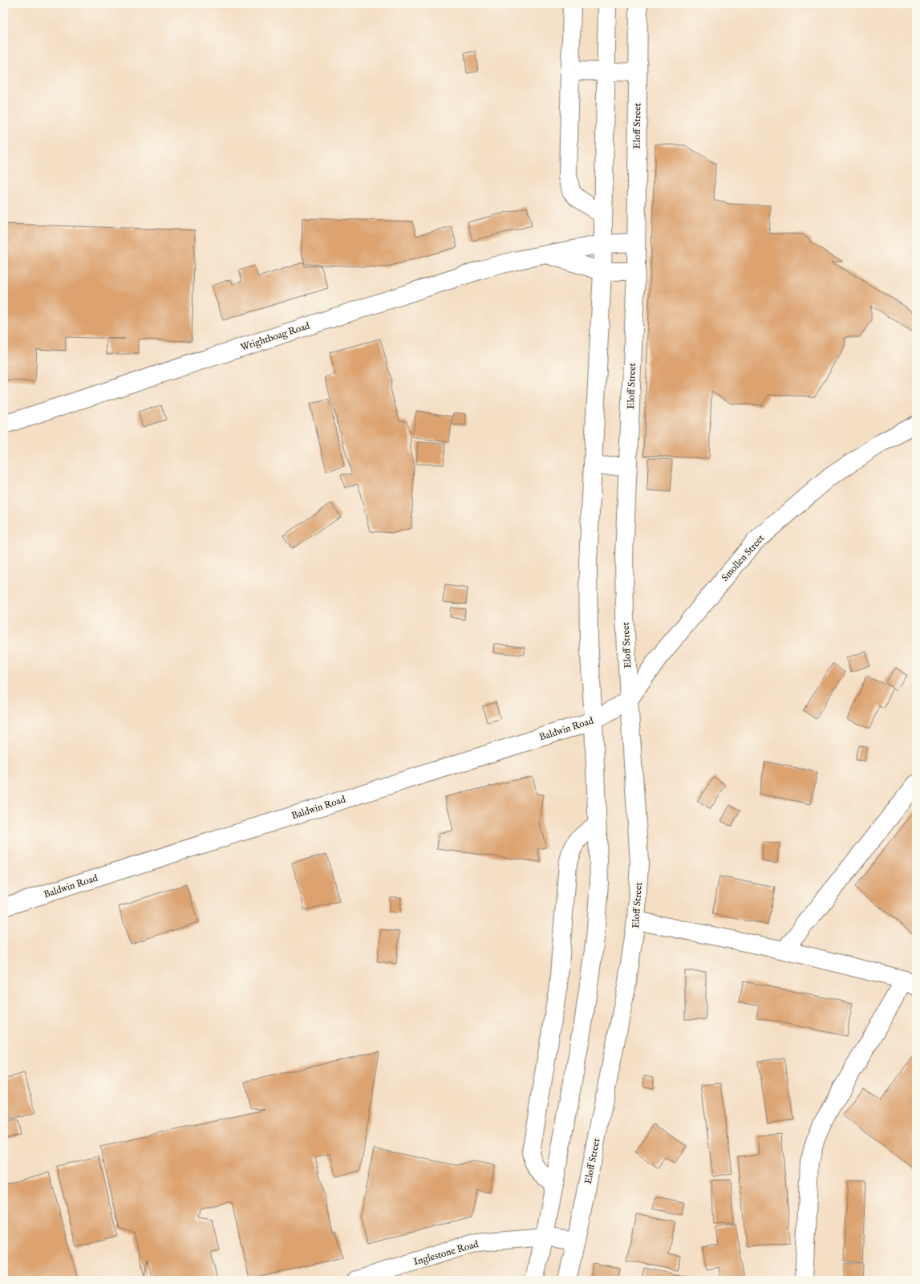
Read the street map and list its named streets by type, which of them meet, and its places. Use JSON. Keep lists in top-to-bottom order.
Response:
{
  "streets": {
    "street": [
      "Eloff Street",
      "Wrightboag Road",
      "Smollen Street",
      "Baldwin Road",
      "Inglestone Road"
    ]
  },
  "crossings": [
    ["Eloff Street", "Wrightboag Road"],
    ["Eloff Street", "Smollen Street"],
    ["Eloff Street", "Baldwin Road"],
    ["Eloff Street", "Inglestone Road"],
    ["Smollen Street", "Baldwin Road"]
  ]
}
